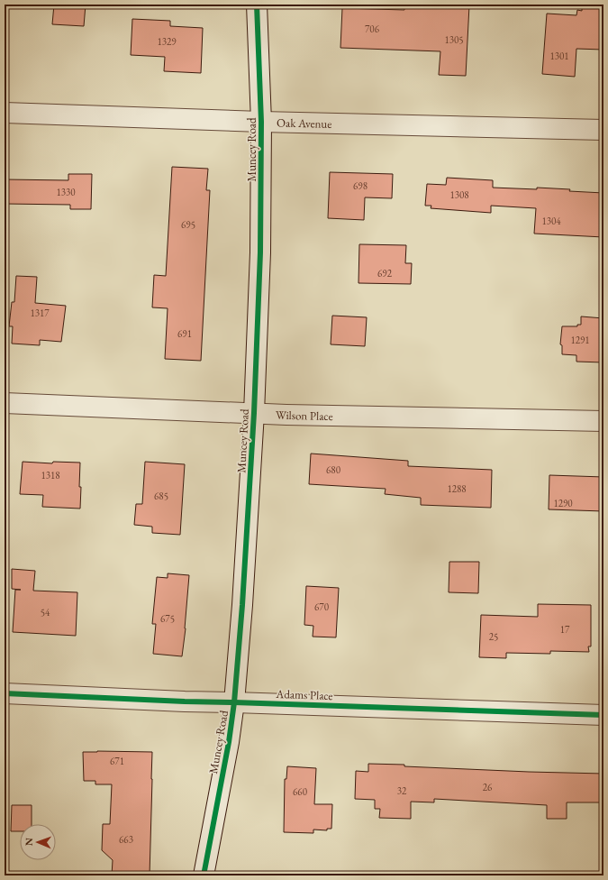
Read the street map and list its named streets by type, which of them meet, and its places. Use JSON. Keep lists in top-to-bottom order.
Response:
{
  "streets": {
    "street": [
      "Oak Avenue",
      "Muncey Road",
      "Wilson Place",
      "Adams Place"
    ]
  },
  "crossings": [
    ["Oak Avenue", "Muncey Road"],
    ["Muncey Road", "Wilson Place"],
    ["Muncey Road", "Adams Place"]
  ],
  "house_numbers": [
    "706",
    "1305",
    "1329",
    "1301",
    "698",
    "1330",
    "1308",
    "1304",
    "695",
    "692",
    "1317",
    "691",
    "1291",
    "680",
    "1318",
    "1288",
    "685",
    "1290",
    "670",
    "54",
    "675",
    "17",
    "25",
    "671",
    "26",
    "32",
    "660",
    "663"
  ],
  "north": "left"
}
